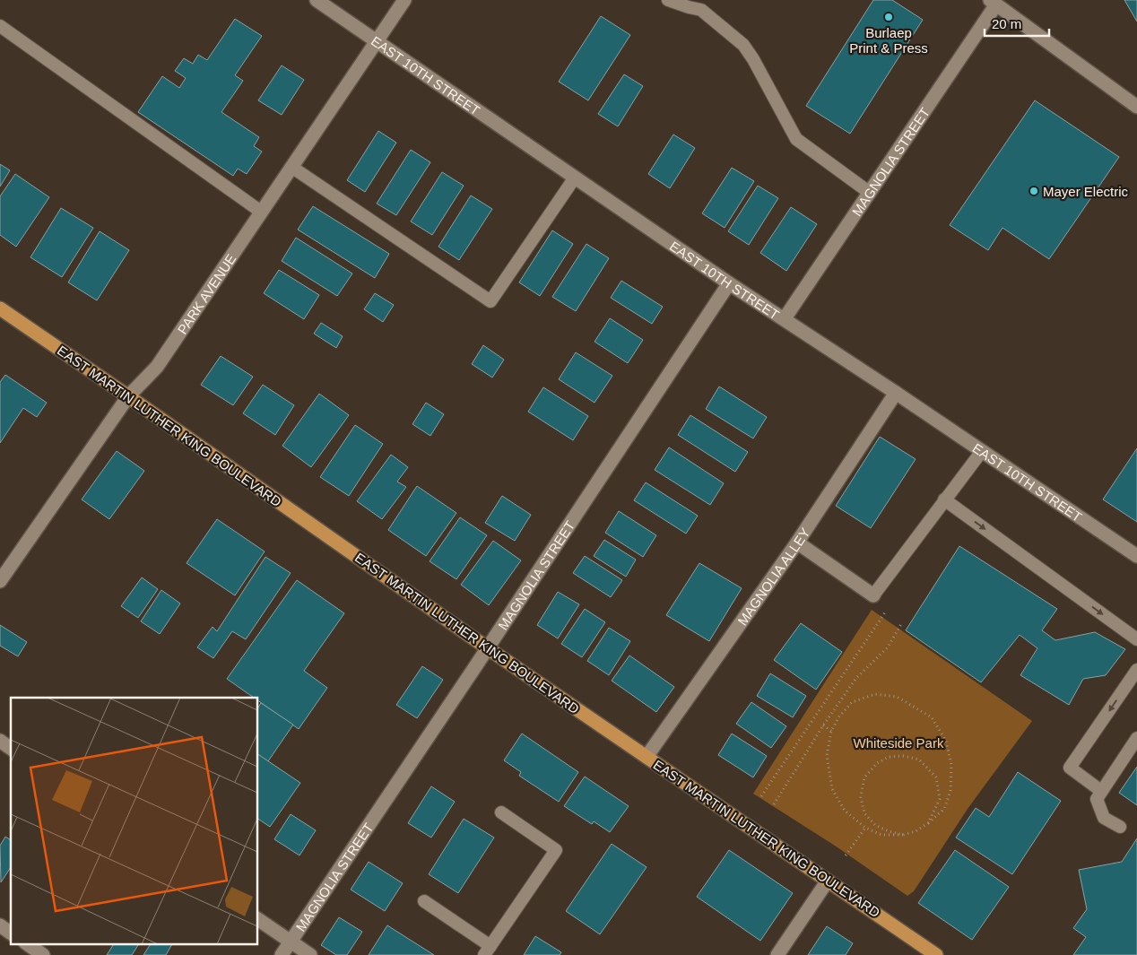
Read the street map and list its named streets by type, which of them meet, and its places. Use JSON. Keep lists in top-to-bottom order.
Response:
{
  "streets": {
    "main road": ["EAST MARTIN LUTHER KING BOULEVARD"],
    "street": [
      "EAST 10TH STREET",
      "MAGNOLIA STREET",
      "PARK AVENUE",
      "MAGNOLIA ALLEY"
    ]
  },
  "crossings": [
    ["EAST 10TH STREET", "MAGNOLIA STREET"],
    ["EAST 10TH STREET", "PARK AVENUE"],
    ["EAST 10TH STREET", "MAGNOLIA ALLEY"],
    ["MAGNOLIA STREET", "EAST MARTIN LUTHER KING BOULEVARD"],
    ["PARK AVENUE", "EAST MARTIN LUTHER KING BOULEVARD"],
    ["EAST MARTIN LUTHER KING BOULEVARD", "MAGNOLIA ALLEY"]
  ],
  "parks": ["Whiteside Park"],
  "places": ["Burlaep Print & Press", "Mayer Electric"],
  "scale_bar": "20 m"
}
